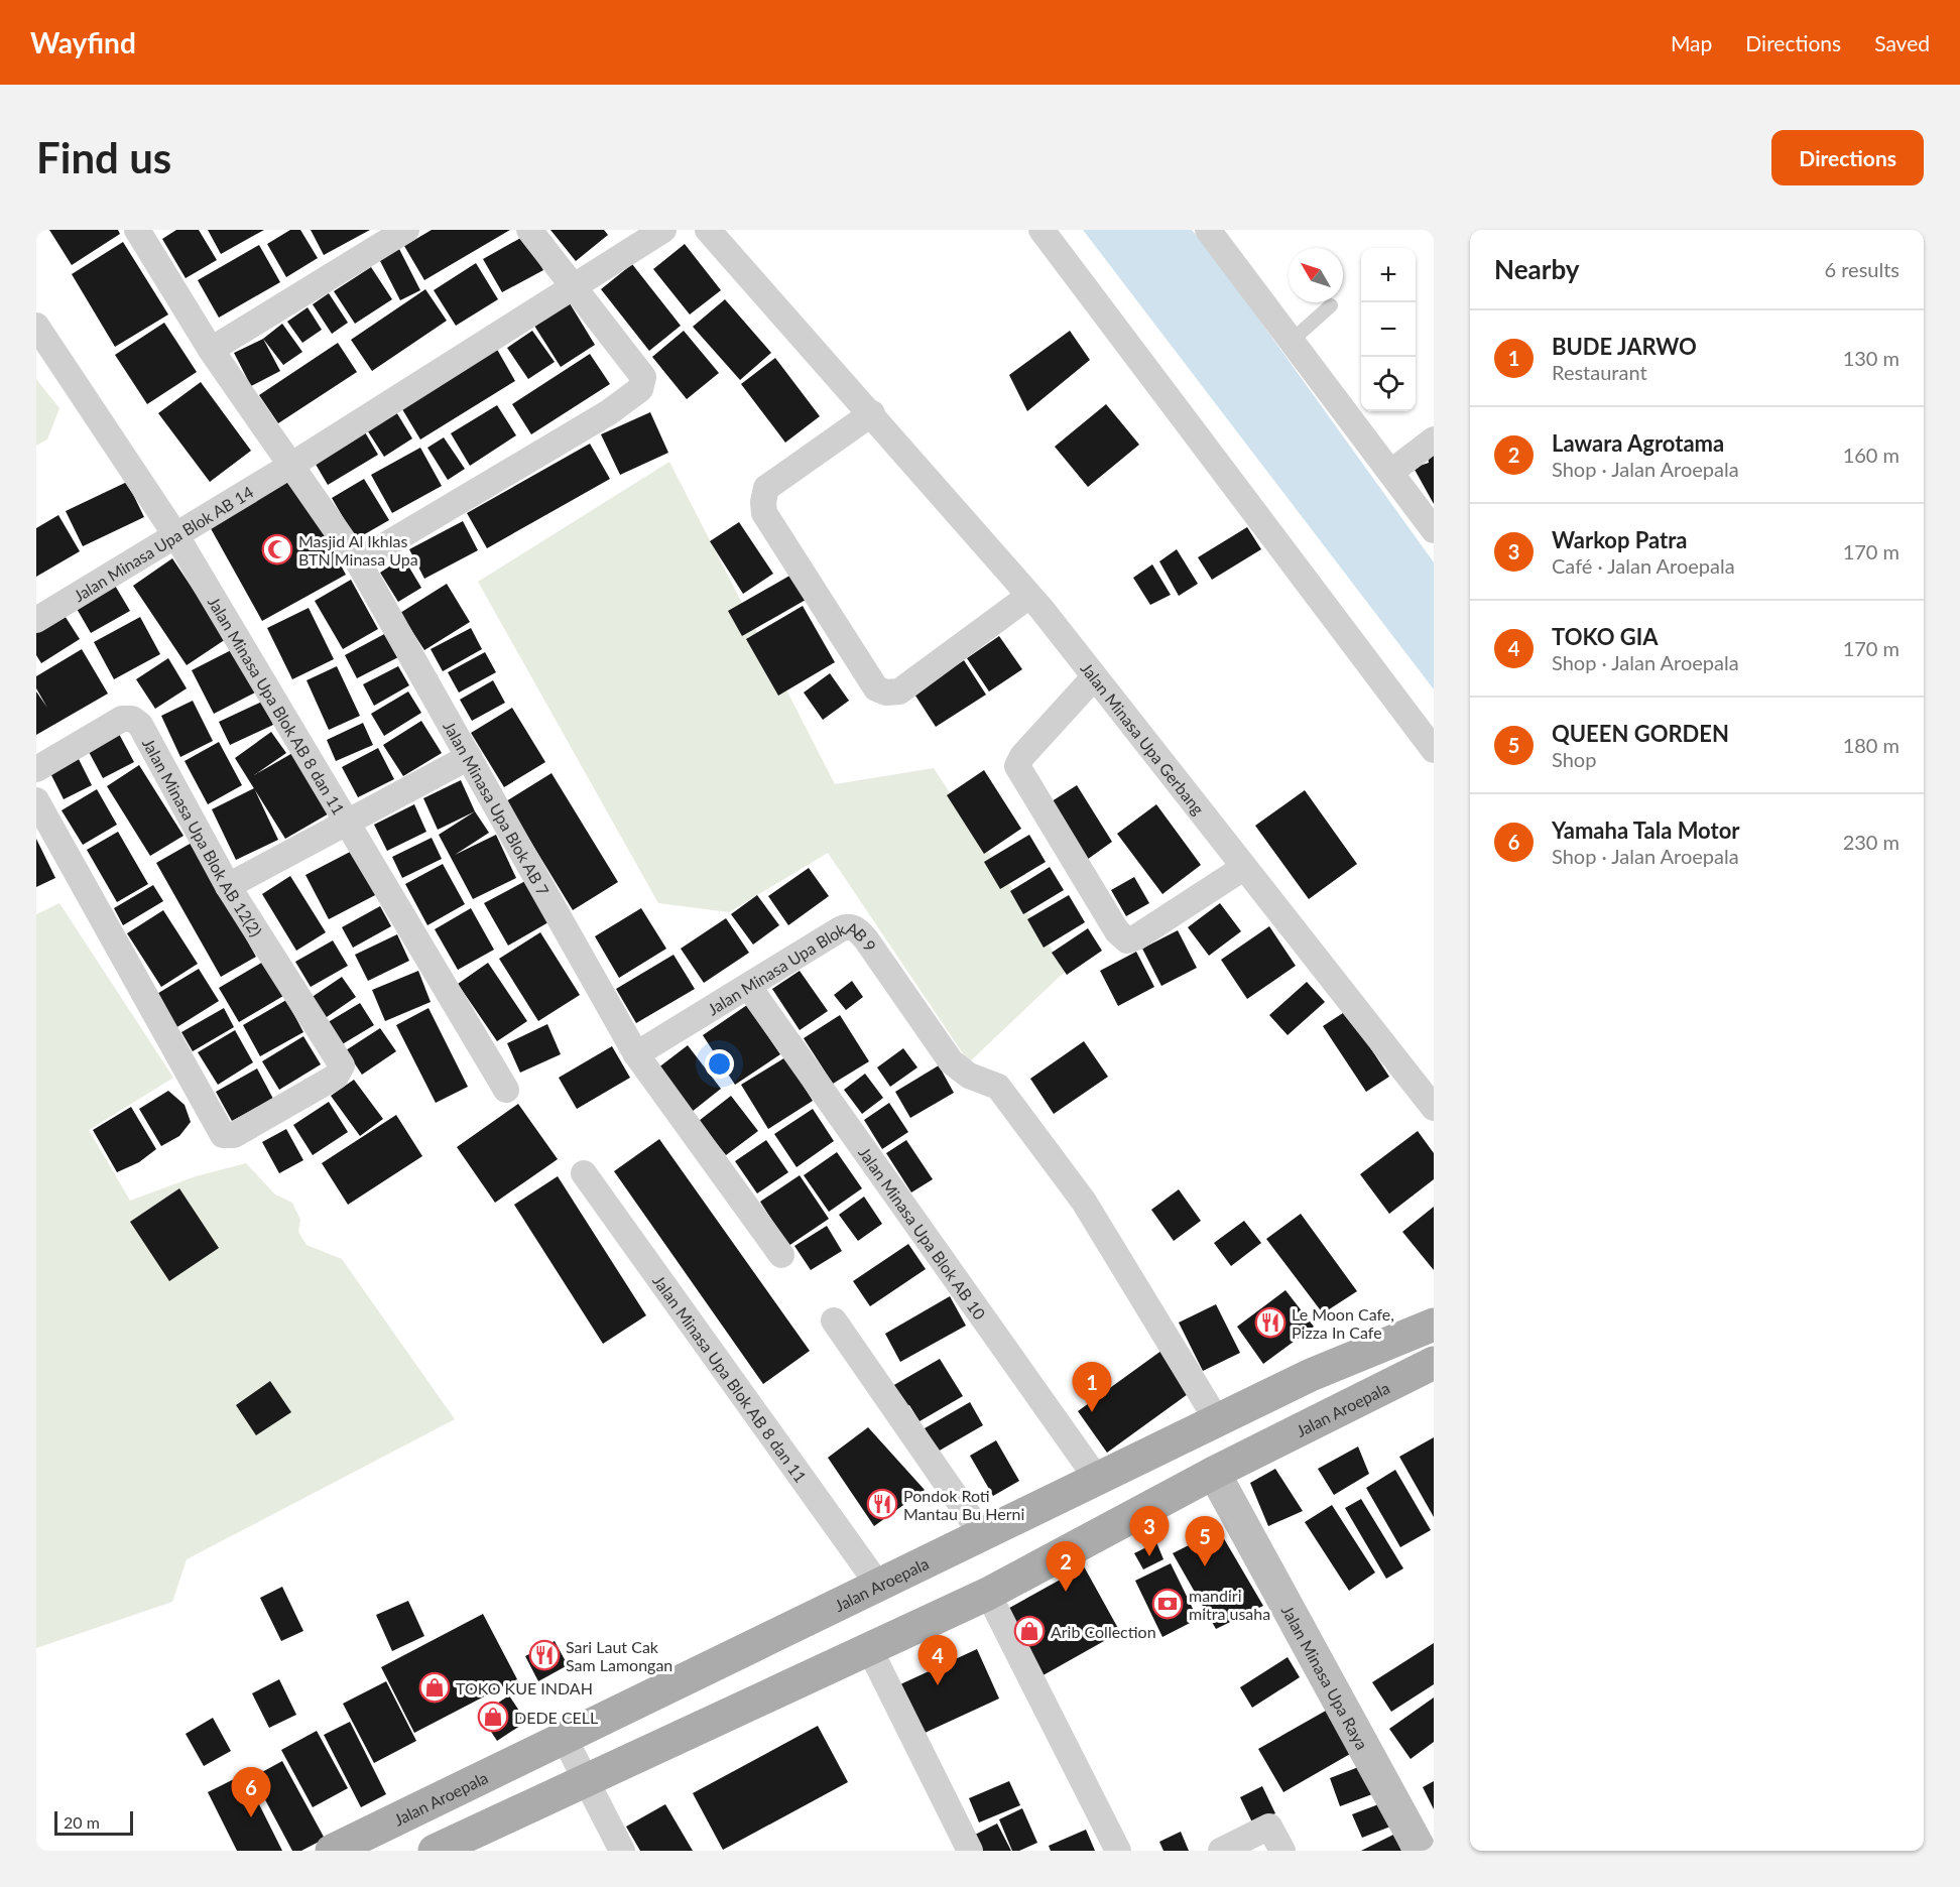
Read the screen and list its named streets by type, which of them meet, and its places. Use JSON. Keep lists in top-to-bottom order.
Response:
{
  "streets": {
    "main road": ["Jalan Aroepala"],
    "street": [
      "Jalan Minasa Upa Blok AB 14",
      "Jalan Minasa Upa Blok AB 8 dan 11",
      "Jalan Minasa Upa Gerbang",
      "Jalan Minasa Upa Blok AB 7",
      "Jalan Minasa Upa Blok AB 12(2)",
      "Jalan Minasa Upa Blok AB 9",
      "Jalan Minasa Upa Blok AB 10",
      "Jalan Minasa Upa Raya"
    ]
  },
  "crossings": [
    ["Jalan Minasa Upa Blok AB 14", "Jalan Minasa Upa Blok AB 8 dan 11"],
    ["Jalan Minasa Upa Blok AB 14", "Jalan Minasa Upa Blok AB 7"],
    ["Jalan Minasa Upa Blok AB 8 dan 11", "Jalan Aroepala"],
    ["Jalan Minasa Upa Blok AB 7", "Jalan Minasa Upa Blok AB 9"],
    ["Jalan Minasa Upa Blok AB 9", "Jalan Minasa Upa Blok AB 10"],
    ["Jalan Minasa Upa Blok AB 9", "Jalan Aroepala"],
    ["Jalan Minasa Upa Blok AB 10", "Jalan Aroepala"],
    ["Jalan Aroepala", "Jalan Minasa Upa Raya"]
  ],
  "places": {
    "mosque": ["Masjid Al Ikhlas BTN Minasa Upa"],
    "restaurant": ["Le Moon Cafe, Pizza In Cafe", "Pondok Roti Mantau Bu Herni", "Sari Laut Cak Sam Lamongan"],
    "bank": ["mandiri mitra usaha"],
    "shop": ["Arib Collection", "TOKO KUE INDAH", "DEDE CELL"]
  },
  "scale_bar": "20 m",
  "north": "top left",
  "page": {
    "header": "Wayfind",
    "nav": ["Map", "Directions", "Saved"],
    "buttons": "Directions",
    "title": "Find us",
    "heading": ["Nearby", "6 results"],
    "map_buttons": ["+", "−"],
    "list": [
      {
        "mark": "1",
        "name": "BUDE JARWO",
        "note": "Restaurant",
        "value": "130 m"
      },
      {
        "mark": "2",
        "name": "Lawara Agrotama",
        "note": "Shop · Jalan Aroepala",
        "value": "160 m"
      },
      {
        "mark": "3",
        "name": "Warkop Patra",
        "note": "Café · Jalan Aroepala",
        "value": "170 m"
      },
      {
        "mark": "4",
        "name": "TOKO GIA",
        "note": "Shop · Jalan Aroepala",
        "value": "170 m"
      },
      {
        "mark": "5",
        "name": "QUEEN GORDEN",
        "note": "Shop",
        "value": "180 m"
      },
      {
        "mark": "6",
        "name": "Yamaha Tala Motor",
        "note": "Shop · Jalan Aroepala",
        "value": "230 m"
      }
    ],
    "pins": [
      "1",
      "3",
      "5",
      "2",
      "4",
      "6"
    ],
    "scale": "20 m"
  }
}
